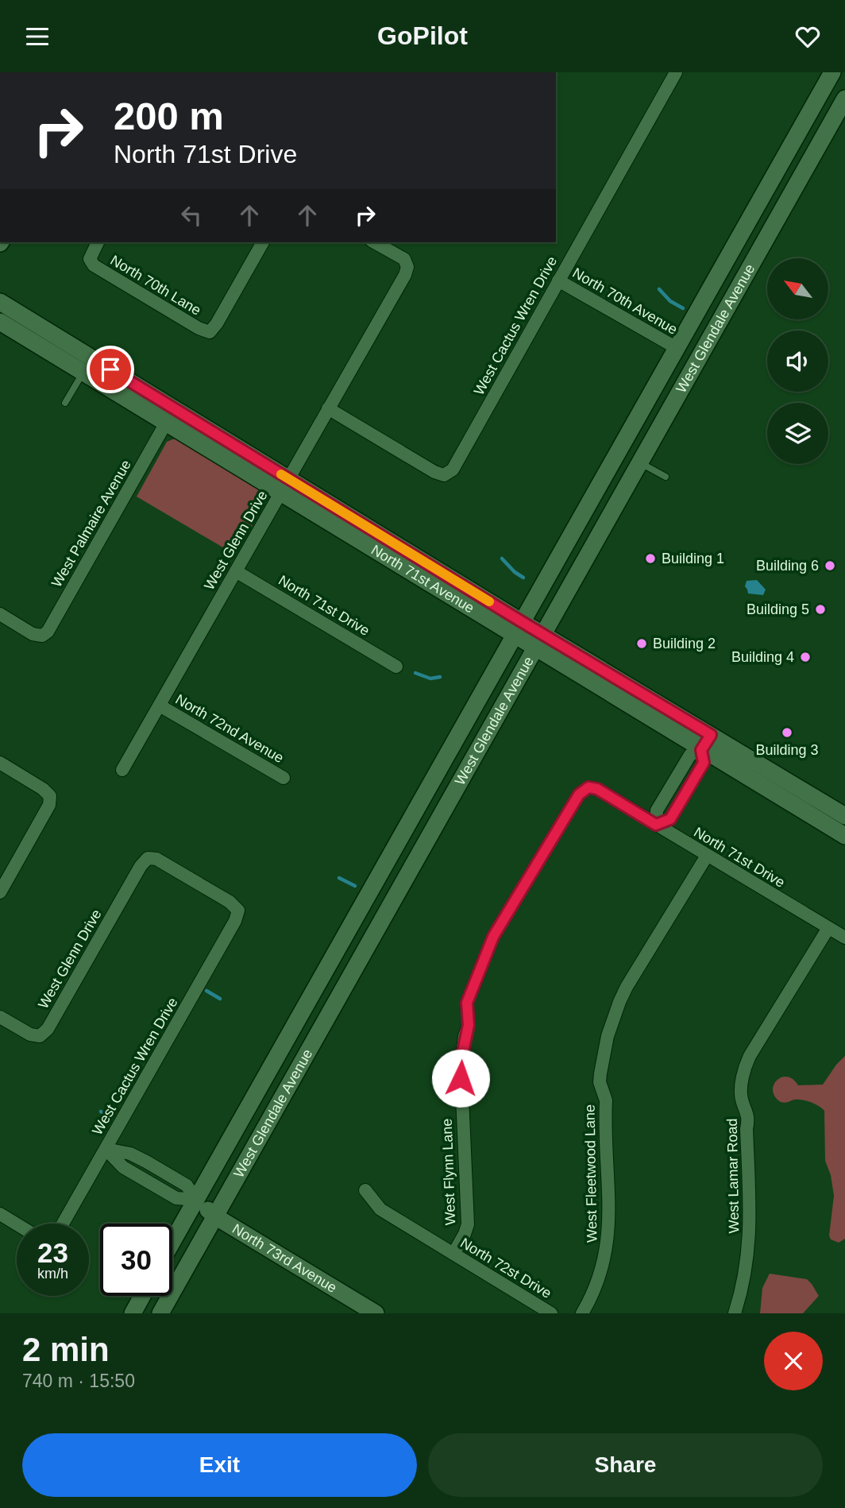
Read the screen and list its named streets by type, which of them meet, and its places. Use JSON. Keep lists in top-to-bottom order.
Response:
{
  "streets": {
    "main road": ["West Glendale Avenue", "North 71st Avenue", "North 73rd Avenue"],
    "street": [
      "North 70th Lane",
      "North 70th Avenue",
      "West Cactus Wren Drive",
      "West Palmaire Avenue",
      "West Glenn Drive",
      "North 71st Drive",
      "North 72nd Avenue",
      "West Flynn Lane",
      "West Fleetwood Lane",
      "West Lamar Road",
      "North 72st Drive"
    ]
  },
  "crossings": [
    ["North 70th Avenue", "West Cactus Wren Drive"],
    ["North 70th Avenue", "West Glendale Avenue"],
    ["West Cactus Wren Drive", "West Glenn Drive"],
    ["West Cactus Wren Drive", "North 73rd Avenue"],
    ["West Glendale Avenue", "North 71st Avenue"],
    ["West Glendale Avenue", "North 73rd Avenue"],
    ["West Palmaire Avenue", "North 71st Avenue"],
    ["West Glenn Drive", "North 71st Avenue"],
    ["West Glenn Drive", "North 71st Drive"],
    ["West Glenn Drive", "North 72nd Avenue"],
    ["North 71st Drive", "West Flynn Lane"],
    ["North 71st Drive", "West Fleetwood Lane"],
    ["North 71st Drive", "West Lamar Road"],
    ["West Flynn Lane", "North 72st Drive"]
  ],
  "places": [
    "Building 1",
    "Building 6",
    "Building 5",
    "Building 2",
    "Building 4",
    "Building 3"
  ],
  "north": "top left",
  "page": {
    "header": "GoPilot",
    "turn": ["200 m", "North 71st Drive"],
    "speed": "23 km/h",
    "limit": "30",
    "heading": ["2 min", "740 m · 15:50"],
    "buttons": ["Exit", "Share"]
  }
}
